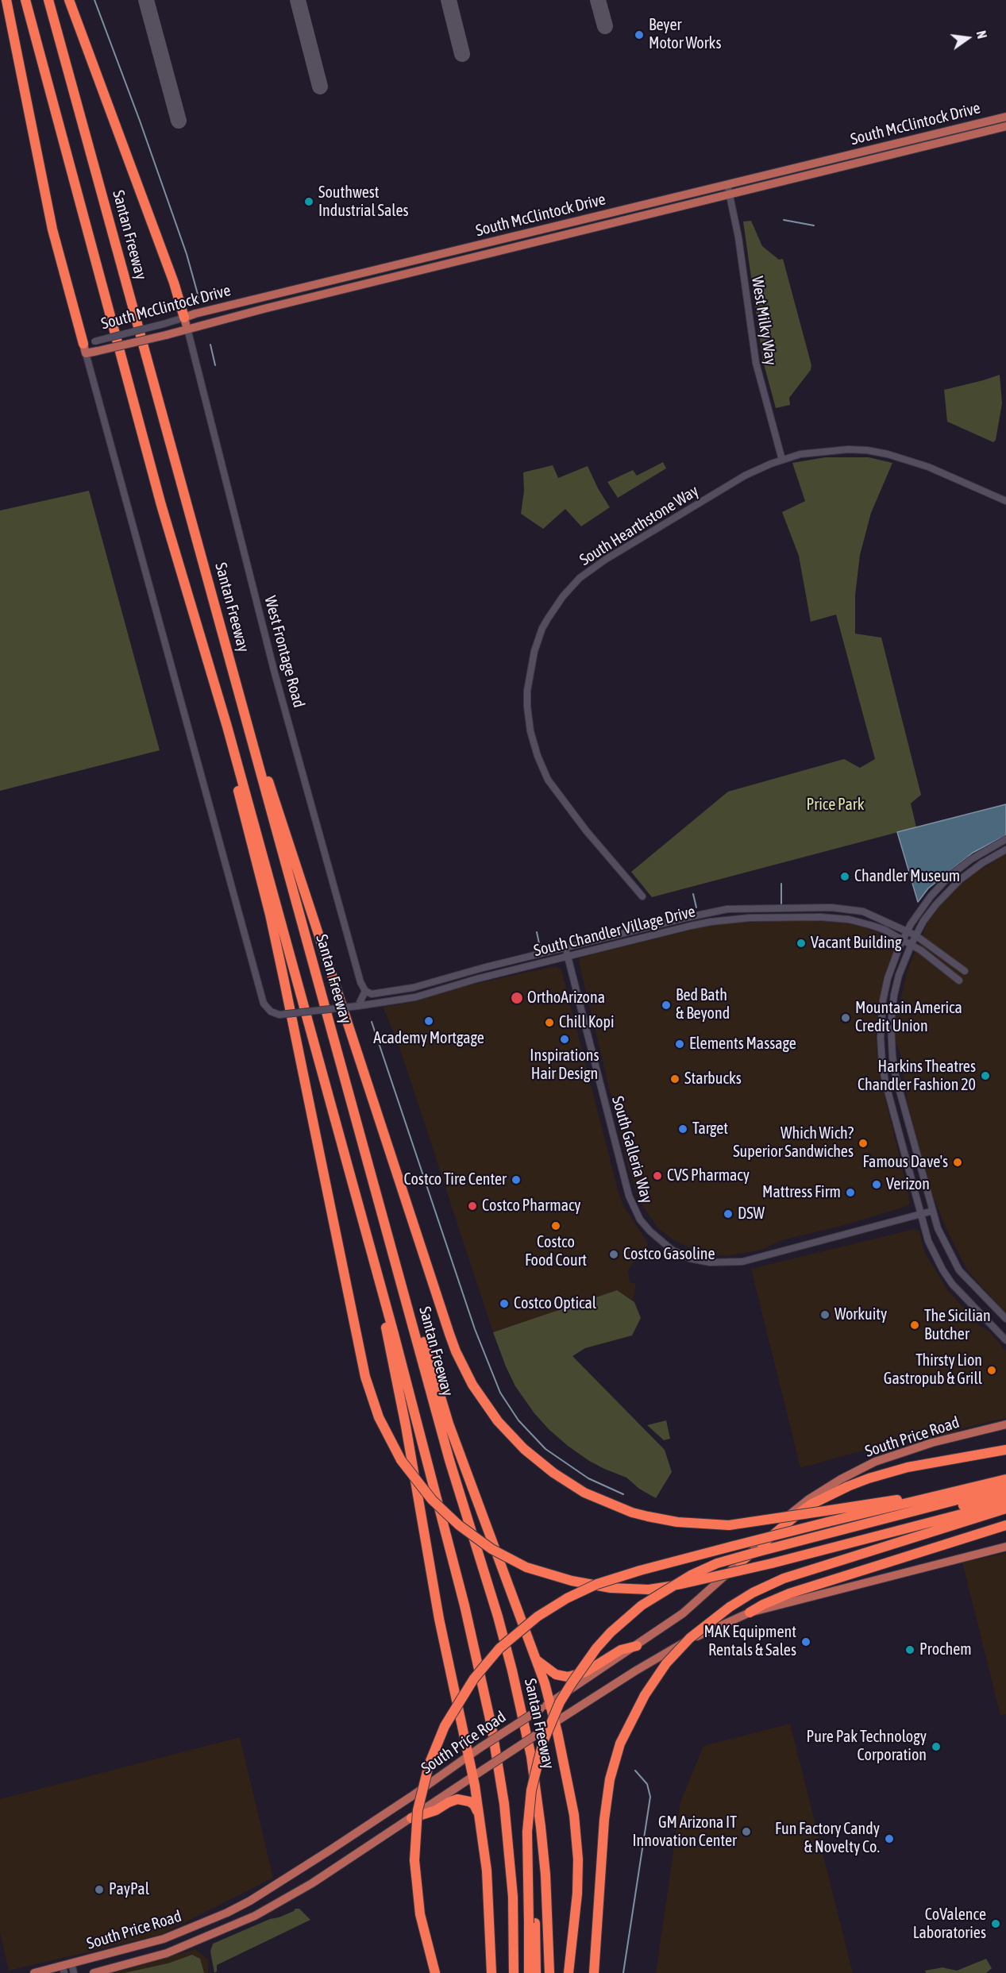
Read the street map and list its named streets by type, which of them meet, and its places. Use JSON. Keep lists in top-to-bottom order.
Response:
{
  "streets": {
    "highway": ["Santan Freeway"],
    "main road": ["South McClintock Drive", "West Frontage Road", "South Price Road"],
    "street": [
      "West Milky Way",
      "South Hearthstone Way",
      "South Chandler Village Drive",
      "South Galleria Way"
    ]
  },
  "crossings": [
    ["South McClintock Drive", "West Milky Way"],
    ["South McClintock Drive", "West Frontage Road"],
    ["South McClintock Drive", "South Chandler Village Drive"],
    ["West Milky Way", "South Hearthstone Way"],
    ["West Frontage Road", "South Chandler Village Drive"],
    ["South Chandler Village Drive", "South Galleria Way"]
  ],
  "parks": ["Price Park"],
  "places": [
    "Beyer Motor Works",
    "Southwest Industrial Sales",
    "Chandler Museum",
    "Vacant Building",
    "OrthoArizona",
    "Bed Bath & Beyond",
    "Mountain America Credit Union",
    "Academy Mortgage",
    "Chill Kopi",
    "Inspirations Hair Design",
    "Elements Massage",
    "Harkins Theatres Chandler Fashion 20",
    "Starbucks",
    "Target",
    "Which Wich? Superior Sandwiches",
    "Famous Dave's",
    "CVS Pharmacy",
    "Costco Tire Center",
    "Verizon",
    "Mattress Firm",
    "Costco Pharmacy",
    "DSW",
    "Costco Food Court",
    "Costco Gasoline",
    "Costco Optical",
    "Workuity",
    "The Sicilian Butcher",
    "Thirsty Lion Gastropub & Grill",
    "MAK Equipment Rentals & Sales",
    "Prochem",
    "Pure Pak Technology Corporation",
    "GM Arizona IT Innovation Center",
    "Fun Factory Candy & Novelty Co.",
    "PayPal",
    "CoValence Laboratories"
  ],
  "north": "right"
}
